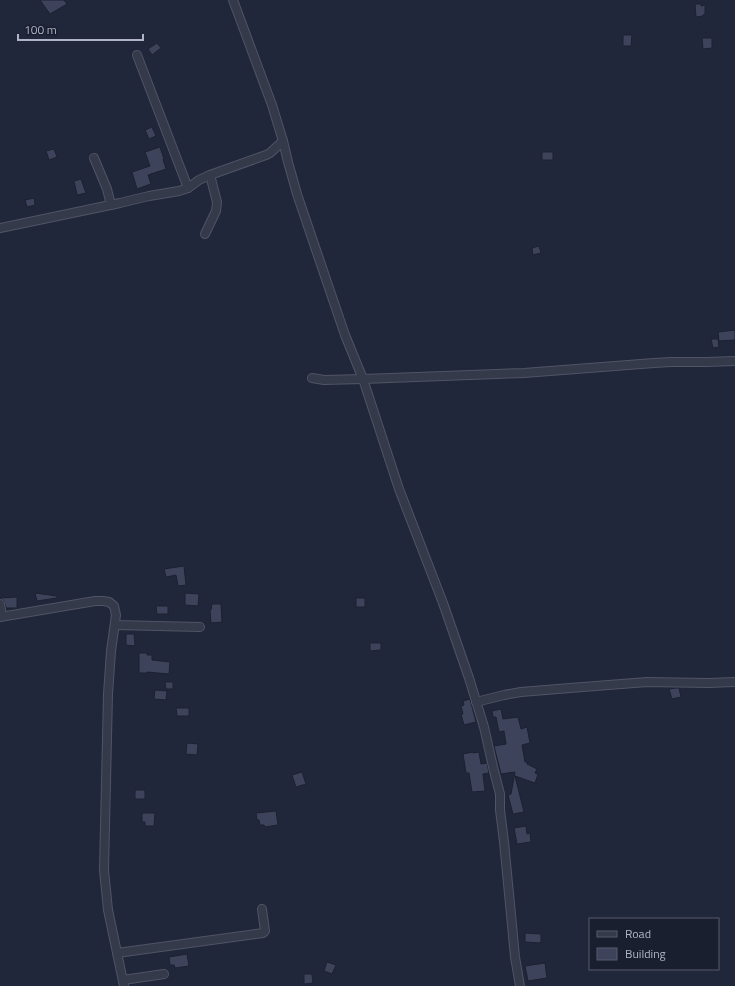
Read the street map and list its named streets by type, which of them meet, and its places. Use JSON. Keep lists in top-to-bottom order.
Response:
{
  "legend": ["Road", "Building"],
  "scale_bar": "100 m"
}
